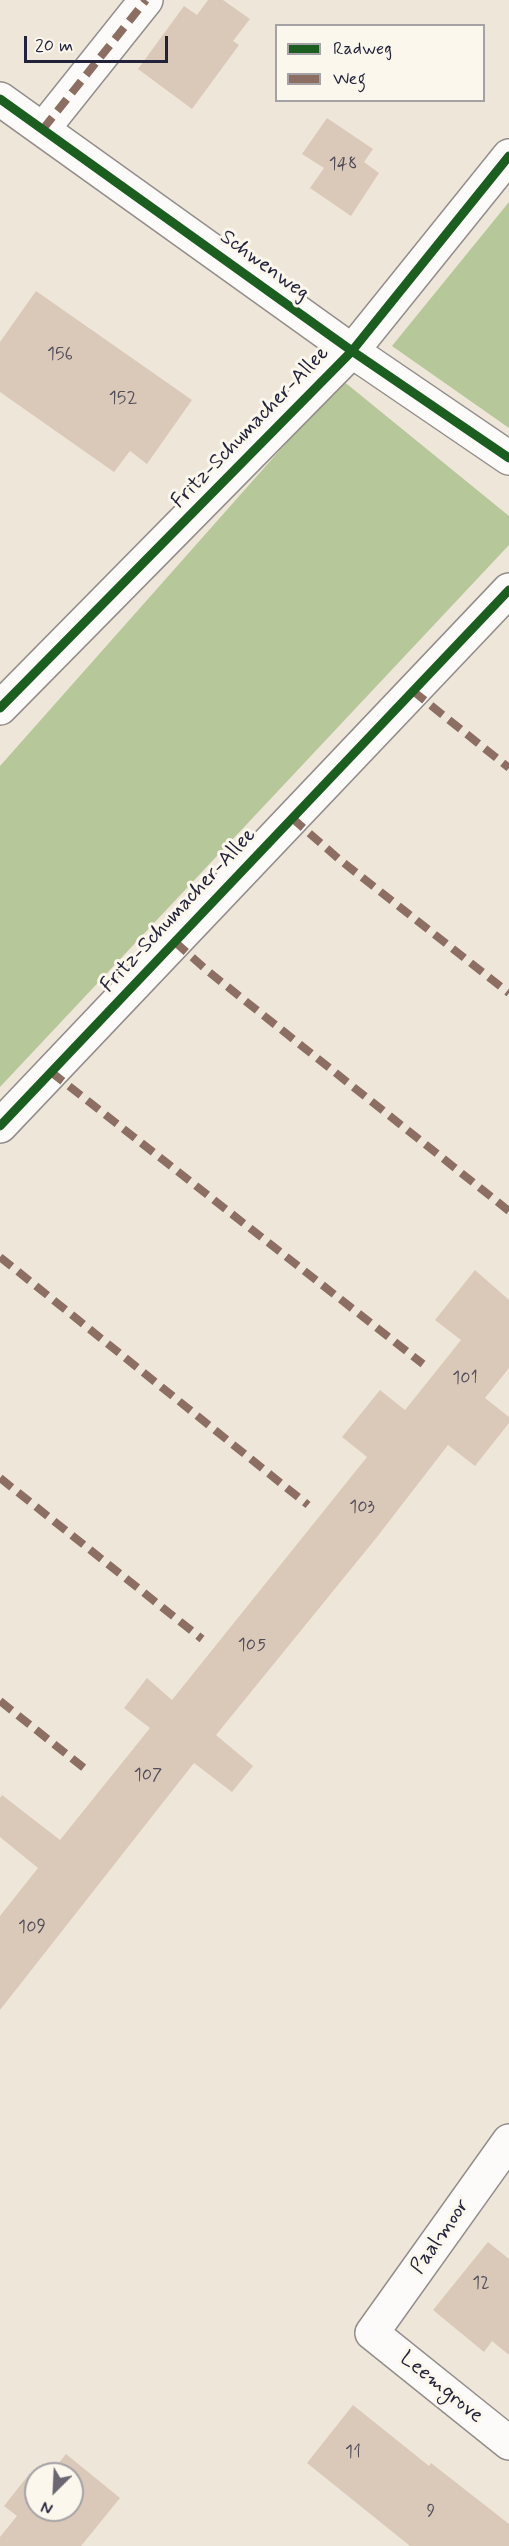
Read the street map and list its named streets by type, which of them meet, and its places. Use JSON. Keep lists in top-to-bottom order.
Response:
{
  "streets": {
    "street": [
      "Schwenweg",
      "Fritz-Schumacher-Allee",
      "Paalmoor",
      "Leemgrove"
    ]
  },
  "crossings": [
    ["Schwenweg", "Fritz-Schumacher-Allee"],
    ["Paalmoor", "Leemgrove"]
  ],
  "house_numbers": [
    "148",
    "156",
    "152",
    "101",
    "103",
    "105",
    "107",
    "109",
    "12",
    "11",
    "9"
  ],
  "legend": ["Radweg", "Weg"],
  "scale_bar": "20 m",
  "north": "bottom left"
}
